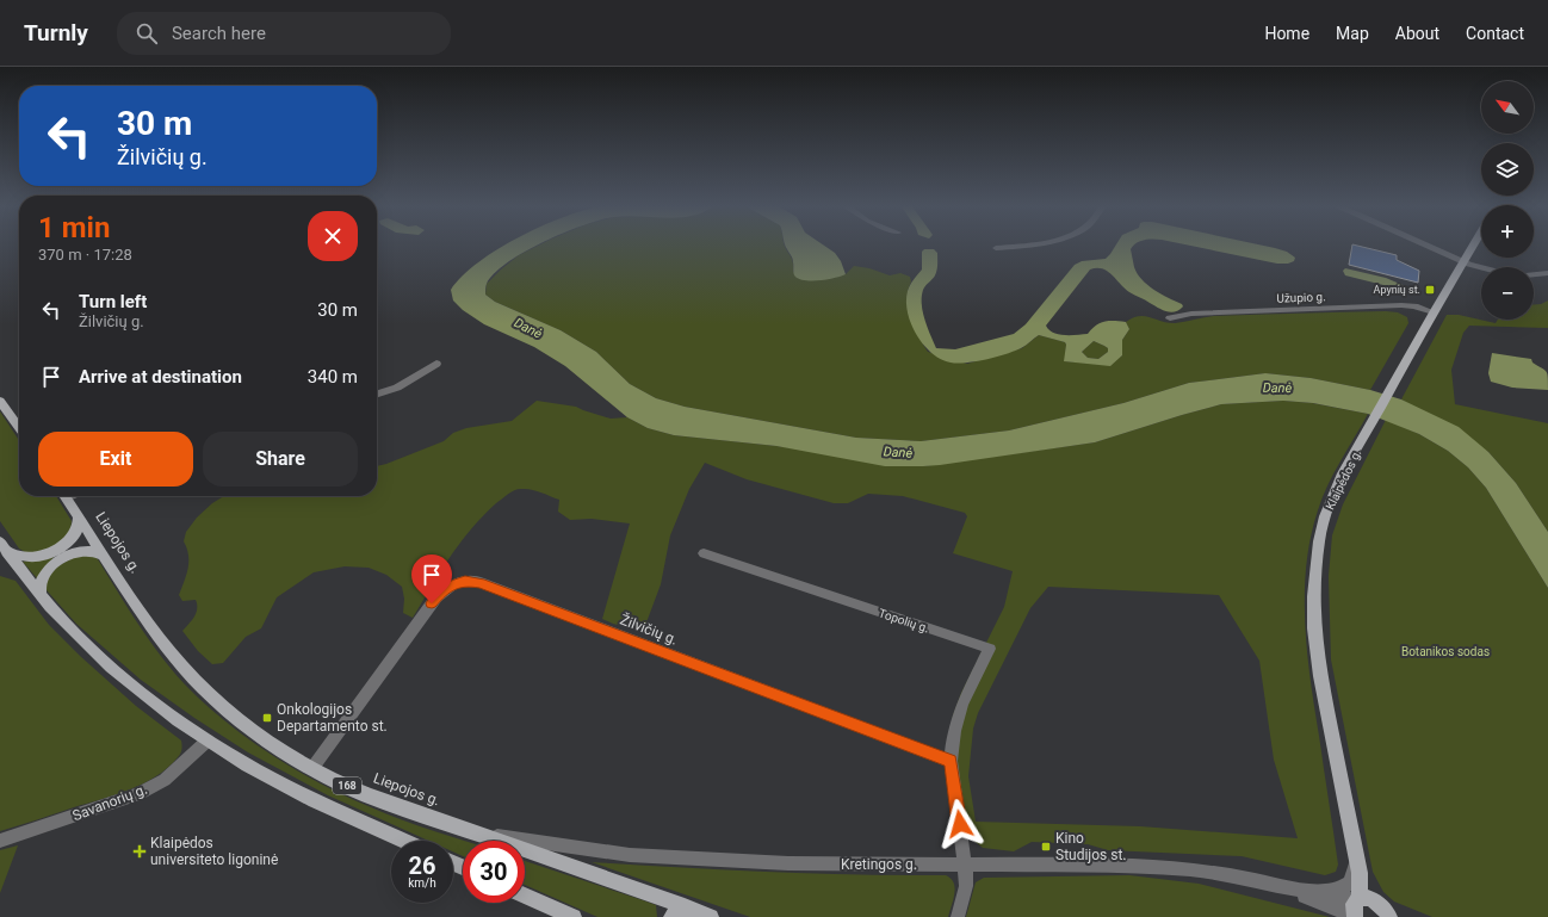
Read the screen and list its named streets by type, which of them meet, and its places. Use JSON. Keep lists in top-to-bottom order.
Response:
{
  "streets": {
    "main road": ["Klaipėdos g.", "Liepojos g.", "168"],
    "street": [
      "Užupio g.",
      "Topolių g.",
      "Žilvičių g.",
      "Savanorių g.",
      "Kretingos g."
    ]
  },
  "crossings": [
    ["Užupio g.", "Klaipėdos g."],
    ["Klaipėdos g.", "Kretingos g."],
    ["Liepojos g.", "Žilvičių g."],
    ["Liepojos g.", "168"],
    ["Liepojos g.", "Kretingos g."],
    ["Topolių g.", "Žilvičių g."],
    ["168", "Savanorių g."]
  ],
  "water": ["Danė"],
  "parks": ["Botanikos sodas"],
  "places": {
    "transit": ["Apynių st.", "Onkologijos Departamento st.", "Kino Studijos st."],
    "health": ["Klaipėdos universiteto ligoninė"]
  },
  "north": "top left",
  "page": {
    "header": "Turnly",
    "search": "Search here",
    "nav": [
      "Home",
      "Map",
      "About",
      "Contact"
    ],
    "map_buttons": ["+", "−"],
    "turn": ["30 m", "Žilvičių g."],
    "heading": ["1 min", "370 m · 17:28"],
    "list": [
      {
        "name": "Turn left",
        "note": "Žilvičių g.",
        "value": "30 m"
      },
      {
        "name": "Arrive at destination",
        "value": "340 m"
      }
    ],
    "buttons": ["Exit", "Share"],
    "speed": "26 km/h",
    "limit": "30"
  }
}
